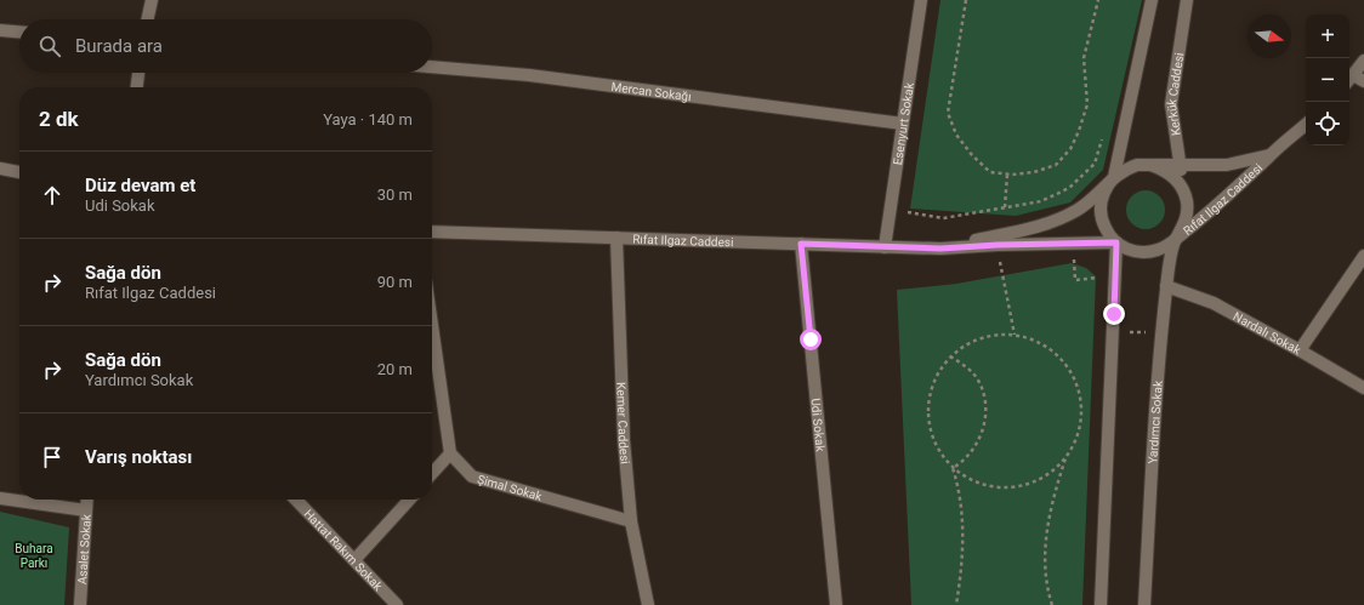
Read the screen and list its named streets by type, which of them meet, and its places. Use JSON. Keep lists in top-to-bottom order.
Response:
{
  "streets": {
    "street": [
      "Mercan Sokağı",
      "Kerkük Caddesi",
      "Esenyurt Sokak",
      "Rıfat Ilgaz Caddesi",
      "Nardalı Sokak",
      "Kemer Caddesi",
      "Yardımcı Sokak",
      "Udi Sokak",
      "Şimal Sokak",
      "Asalet Sokak",
      "Hattat Rakım Sokak"
    ]
  },
  "crossings": [
    ["Mercan Sokağı", "Esenyurt Sokak"],
    ["Kerkük Caddesi", "Rıfat Ilgaz Caddesi"],
    ["Kerkük Caddesi", "Yardımcı Sokak"],
    ["Esenyurt Sokak", "Rıfat Ilgaz Caddesi"],
    ["Rıfat Ilgaz Caddesi", "Kemer Caddesi"],
    ["Rıfat Ilgaz Caddesi", "Yardımcı Sokak"],
    ["Rıfat Ilgaz Caddesi", "Udi Sokak"],
    ["Nardalı Sokak", "Yardımcı Sokak"],
    ["Kemer Caddesi", "Şimal Sokak"]
  ],
  "parks": ["Buhara Parkı"],
  "north": "right",
  "page": {
    "map_buttons": ["+", "−"],
    "search": "Burada ara",
    "heading": ["2 dk", "Yaya · 140 m"],
    "list": [
      ["Düz devam et", "Udi Sokak", "30 m"],
      ["Sağa dön", "Rıfat Ilgaz Caddesi", "90 m"],
      ["Sağa dön", "Yardımcı Sokak", "20 m"],
      "Varış noktası"
    ]
  }
}
